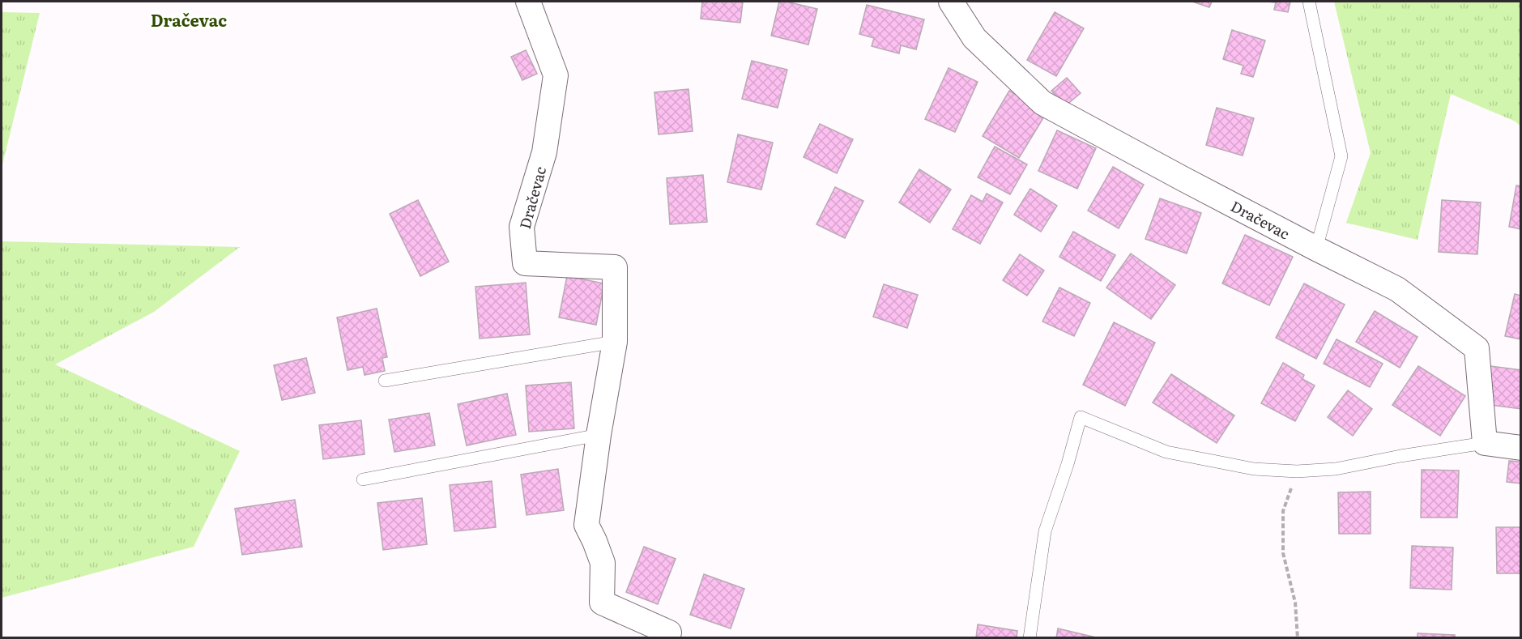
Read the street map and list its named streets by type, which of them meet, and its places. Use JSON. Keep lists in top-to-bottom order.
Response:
{
  "streets": {
    "street": ["Dračevac"]
  },
  "districts": ["Dračevac"]
}
